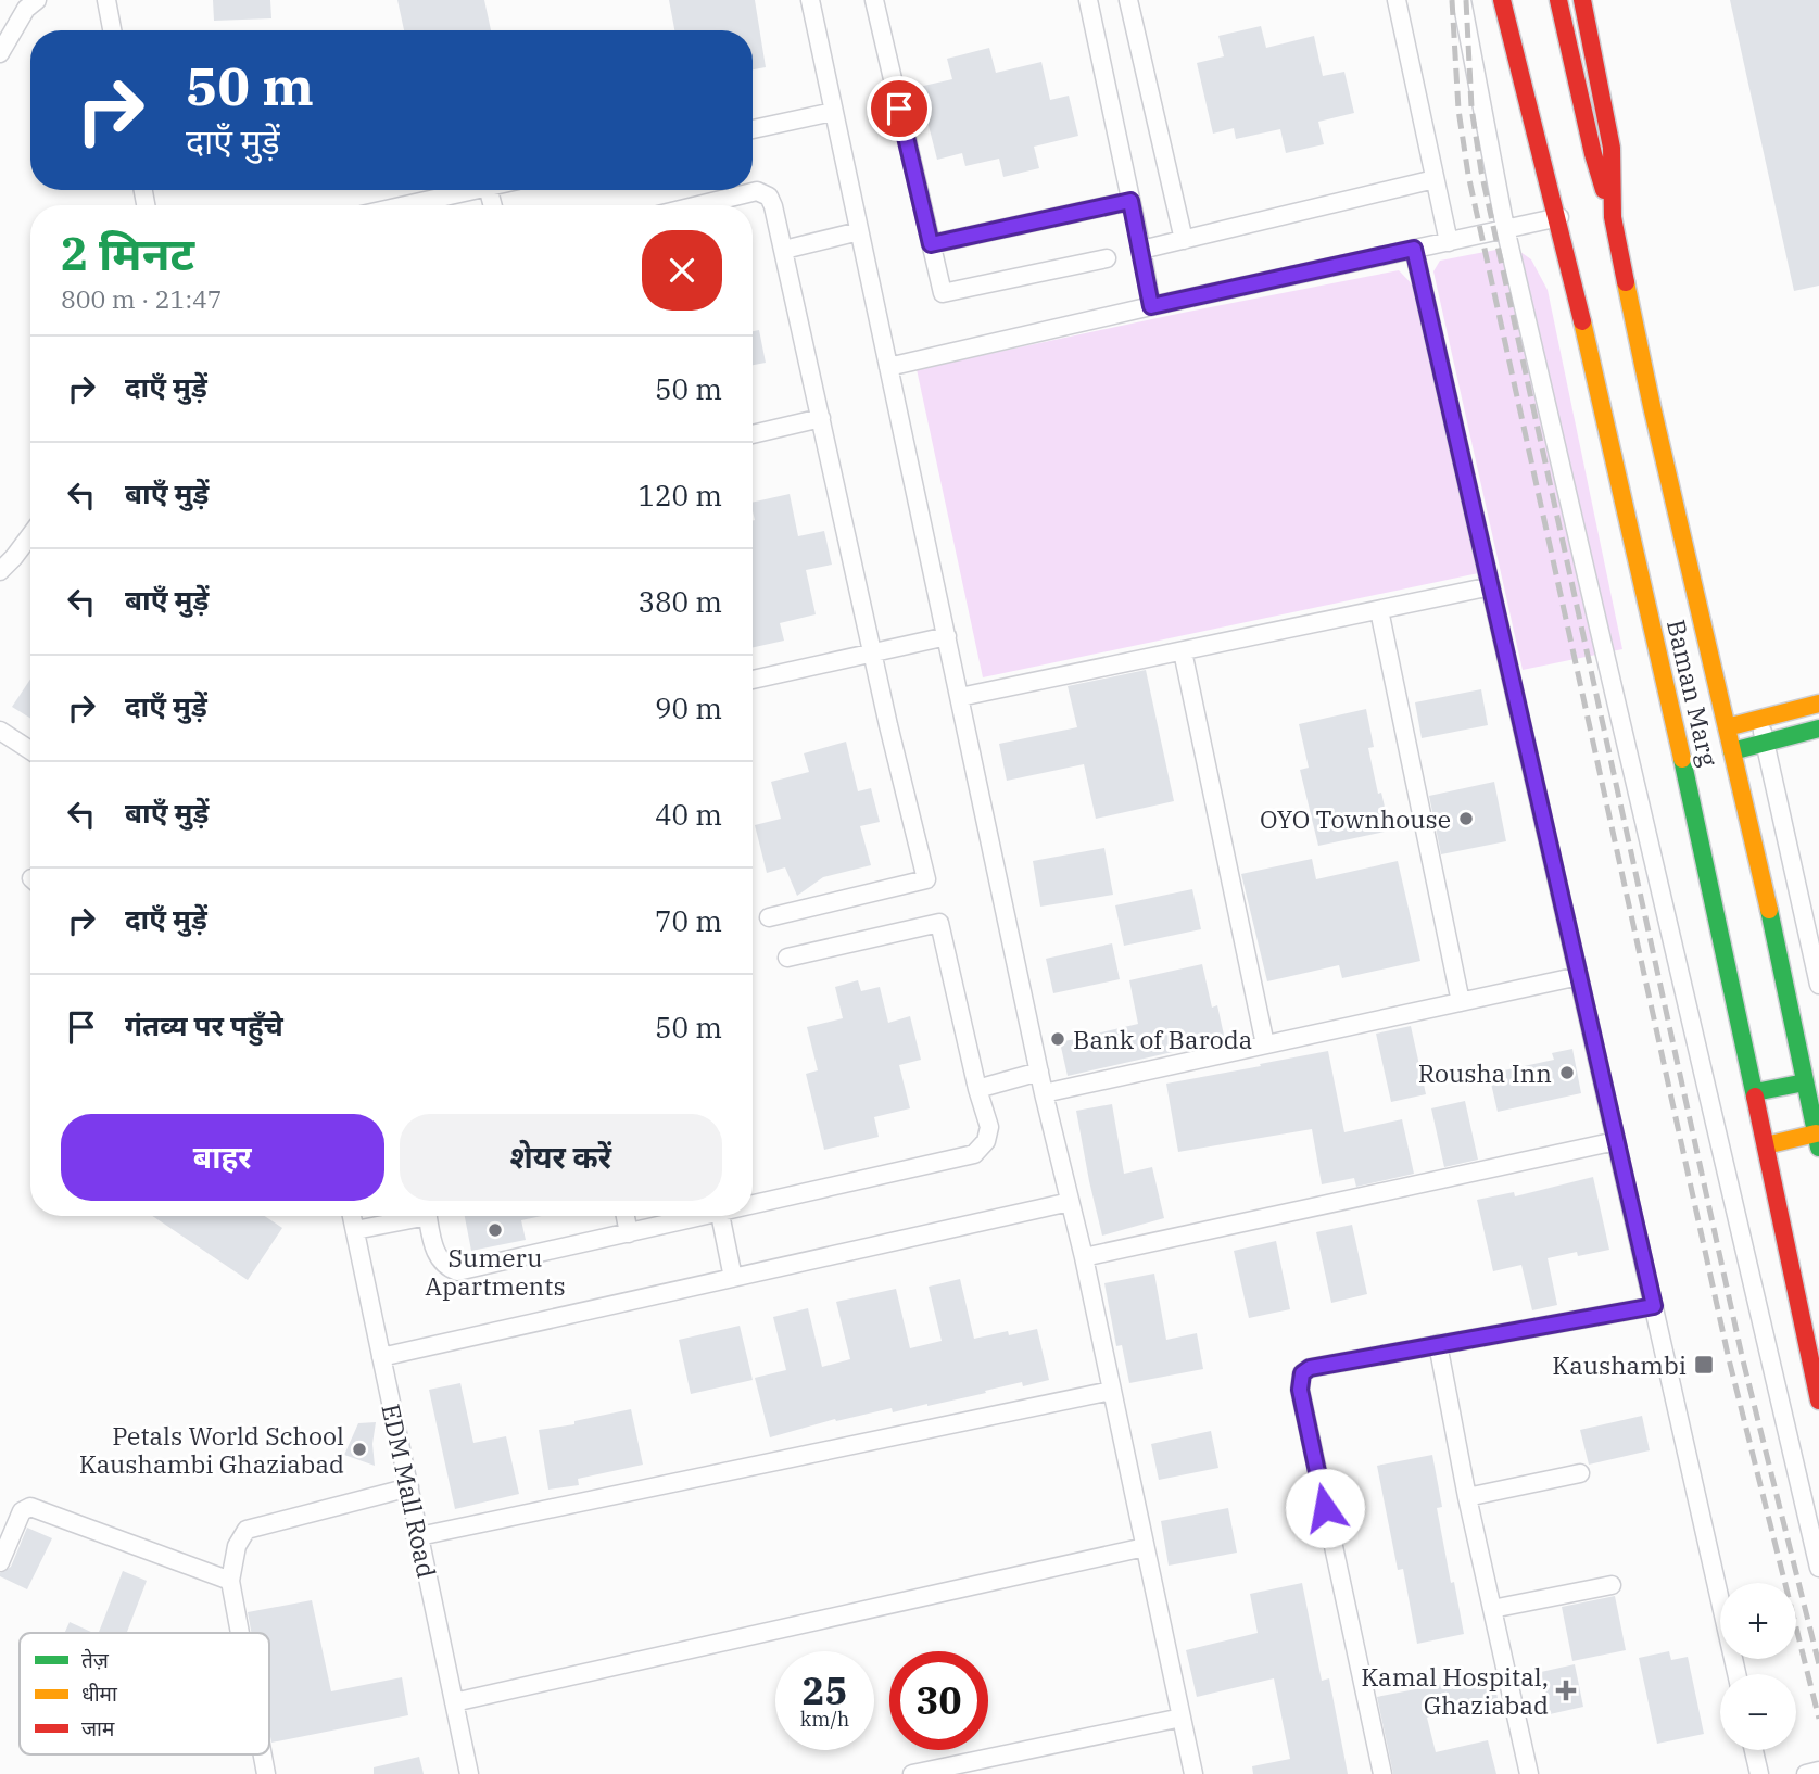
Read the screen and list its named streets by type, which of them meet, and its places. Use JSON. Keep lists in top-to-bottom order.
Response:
{
  "streets": {
    "main road": ["Baman Marg"],
    "street": ["EDM Mall Road"]
  },
  "places": {
    "other": [
      "OYO Townhouse",
      "Bank of Baroda",
      "Rousha Inn",
      "Sumeru Apartments",
      "Petals World School Kaushambi Ghaziabad"
    ],
    "transit": ["Kaushambi"],
    "health": ["Kamal Hospital, Ghaziabad"]
  },
  "legend": ["तेज़", "धीमा", "जाम"],
  "page": {
    "turn": ["50 m", "दाएँ मुड़ें"],
    "heading": ["2 मिनट", "800 m · 21:47"],
    "list": [
      {
        "name": "दाएँ मुड़ें",
        "value": "50 m"
      },
      {
        "name": "बाएँ मुड़ें",
        "value": "120 m"
      },
      {
        "name": "बाएँ मुड़ें",
        "value": "380 m"
      },
      {
        "name": "दाएँ मुड़ें",
        "value": "90 m"
      },
      {
        "name": "बाएँ मुड़ें",
        "value": "40 m"
      },
      {
        "name": "दाएँ मुड़ें",
        "value": "70 m"
      },
      {
        "name": "गंतव्य पर पहुँचे",
        "value": "50 m"
      }
    ],
    "buttons": ["बाहर", "शेयर करें"],
    "map_buttons": ["+", "−"],
    "speed": "25 km/h",
    "limit": "30"
  }
}
